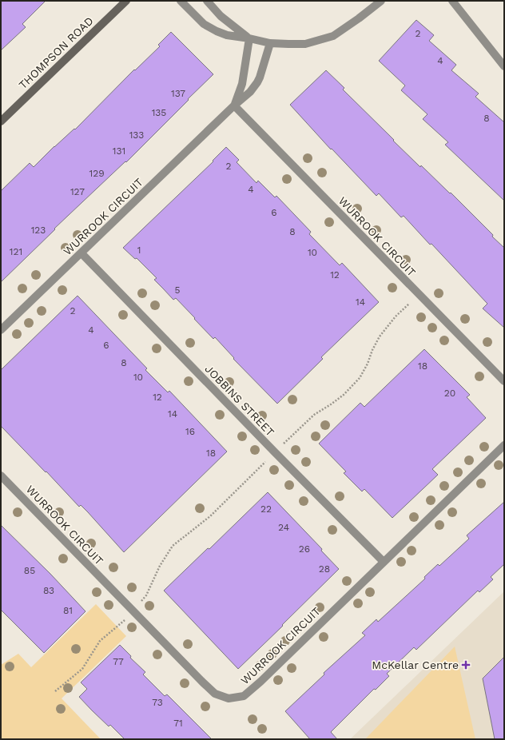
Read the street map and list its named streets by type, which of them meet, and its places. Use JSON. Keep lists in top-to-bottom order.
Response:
{
  "streets": {
    "main road": ["THOMPSON ROAD"],
    "street": ["WURROOK CIRCUIT", "JOBBINS STREET"]
  },
  "crossings": [
    ["WURROOK CIRCUIT", "JOBBINS STREET"]
  ],
  "places": {
    "health": ["McKellar Centre"]
  },
  "house_numbers": [
    "2",
    "4",
    "137",
    "135",
    "8",
    "133",
    "131",
    "2",
    "129",
    "4",
    "127",
    "6",
    "123",
    "8",
    "1",
    "121",
    "10",
    "12",
    "5",
    "14",
    "2",
    "4",
    "6",
    "8",
    "18",
    "10",
    "20",
    "12",
    "14",
    "16",
    "18",
    "22",
    "24",
    "26",
    "28",
    "85",
    "83",
    "81",
    "77",
    "73",
    "71"
  ]
}
